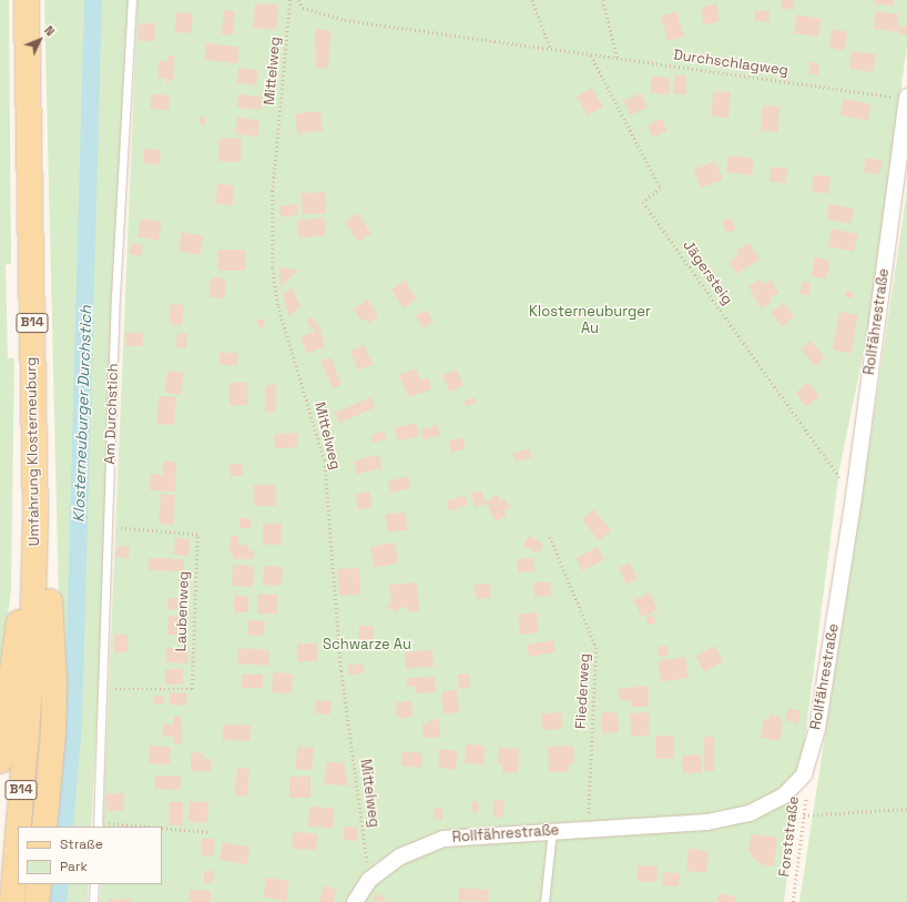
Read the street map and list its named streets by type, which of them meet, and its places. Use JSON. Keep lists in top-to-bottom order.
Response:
{
  "streets": {
    "main road": ["B14", "Umfahrung Klosterneuburg"],
    "street": ["Rollfährestraße"],
    "lane": ["Am Durchstich"],
    "path": [
      "Durchschlagweg",
      "Mittelweg",
      "Jägersteig",
      "Laubenweg",
      "Fliederweg",
      "Forststraße"
    ]
  },
  "crossings": [
    ["Durchschlagweg", "Jägersteig"],
    ["Durchschlagweg", "Rollfährestraße"],
    ["Mittelweg", "Rollfährestraße"],
    ["Jägersteig", "Rollfährestraße"],
    ["Rollfährestraße", "Fliederweg"],
    ["Rollfährestraße", "Forststraße"],
    ["Am Durchstich", "Laubenweg"]
  ],
  "water": ["Klosterneuburger Durchstich"],
  "parks": ["Klosterneuburger Au", "Schwarze Au"],
  "legend": ["Straße", "Park"],
  "north": "top right"
}
